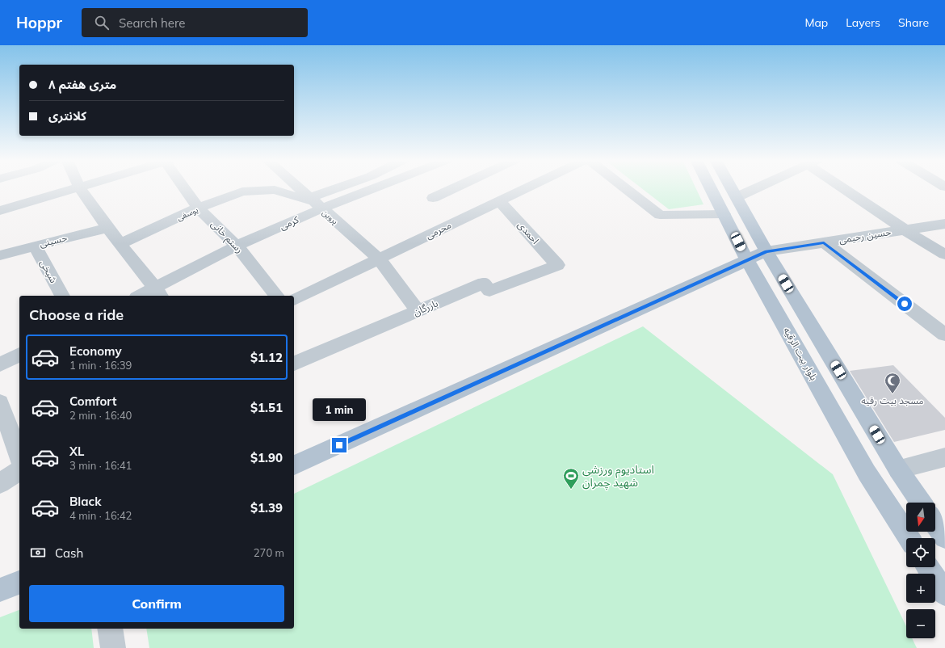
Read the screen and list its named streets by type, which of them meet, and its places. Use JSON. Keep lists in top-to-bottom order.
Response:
{
  "streets": {
    "main road": ["بلوار بیت الرقیه"],
    "street": [
      "یوسفی",
      "پروین",
      "کرمی",
      "محرمی",
      "احمدی",
      "حسین رحیمی",
      "رستم خانی",
      "حسینی",
      "شیخی",
      "بازرگان"
    ]
  },
  "crossings": [
    ["یوسفی", "پروین"],
    ["یوسفی", "کرمی"],
    ["یوسفی", "رستم خانی"],
    ["پروین", "کرمی"],
    ["پروین", "محرمی"],
    ["پروین", "بازرگان"],
    ["کرمی", "رستم خانی"],
    ["محرمی", "احمدی"],
    ["احمدی", "بازرگان"],
    ["حسینی", "شیخی"]
  ],
  "places": {
    "mosque": ["مسجد بیت رقیه"],
    "sports": ["استادیوم ورزشی شهید چمران"]
  },
  "north": "bottom",
  "page": {
    "header": "Hoppr",
    "search": "Search here",
    "nav": ["Map", "Layers", "Share"],
    "banner": ["۸ متری هفتم", "کلانتری"],
    "heading": "Choose a ride",
    "list": [
      {
        "name": "Economy",
        "note": "1 min · 16:39",
        "value": "$1.12"
      },
      {
        "name": "Comfort",
        "note": "2 min · 16:40",
        "value": "$1.51"
      },
      {
        "name": "XL",
        "note": "3 min · 16:41",
        "value": "$1.90"
      },
      {
        "name": "Black",
        "note": "4 min · 16:42",
        "value": "$1.39"
      }
    ],
    "bubble": "1 min",
    "map_buttons": ["+", "−"],
    "pay": ["Cash", "270 m"],
    "buttons": "Confirm"
  }
}
